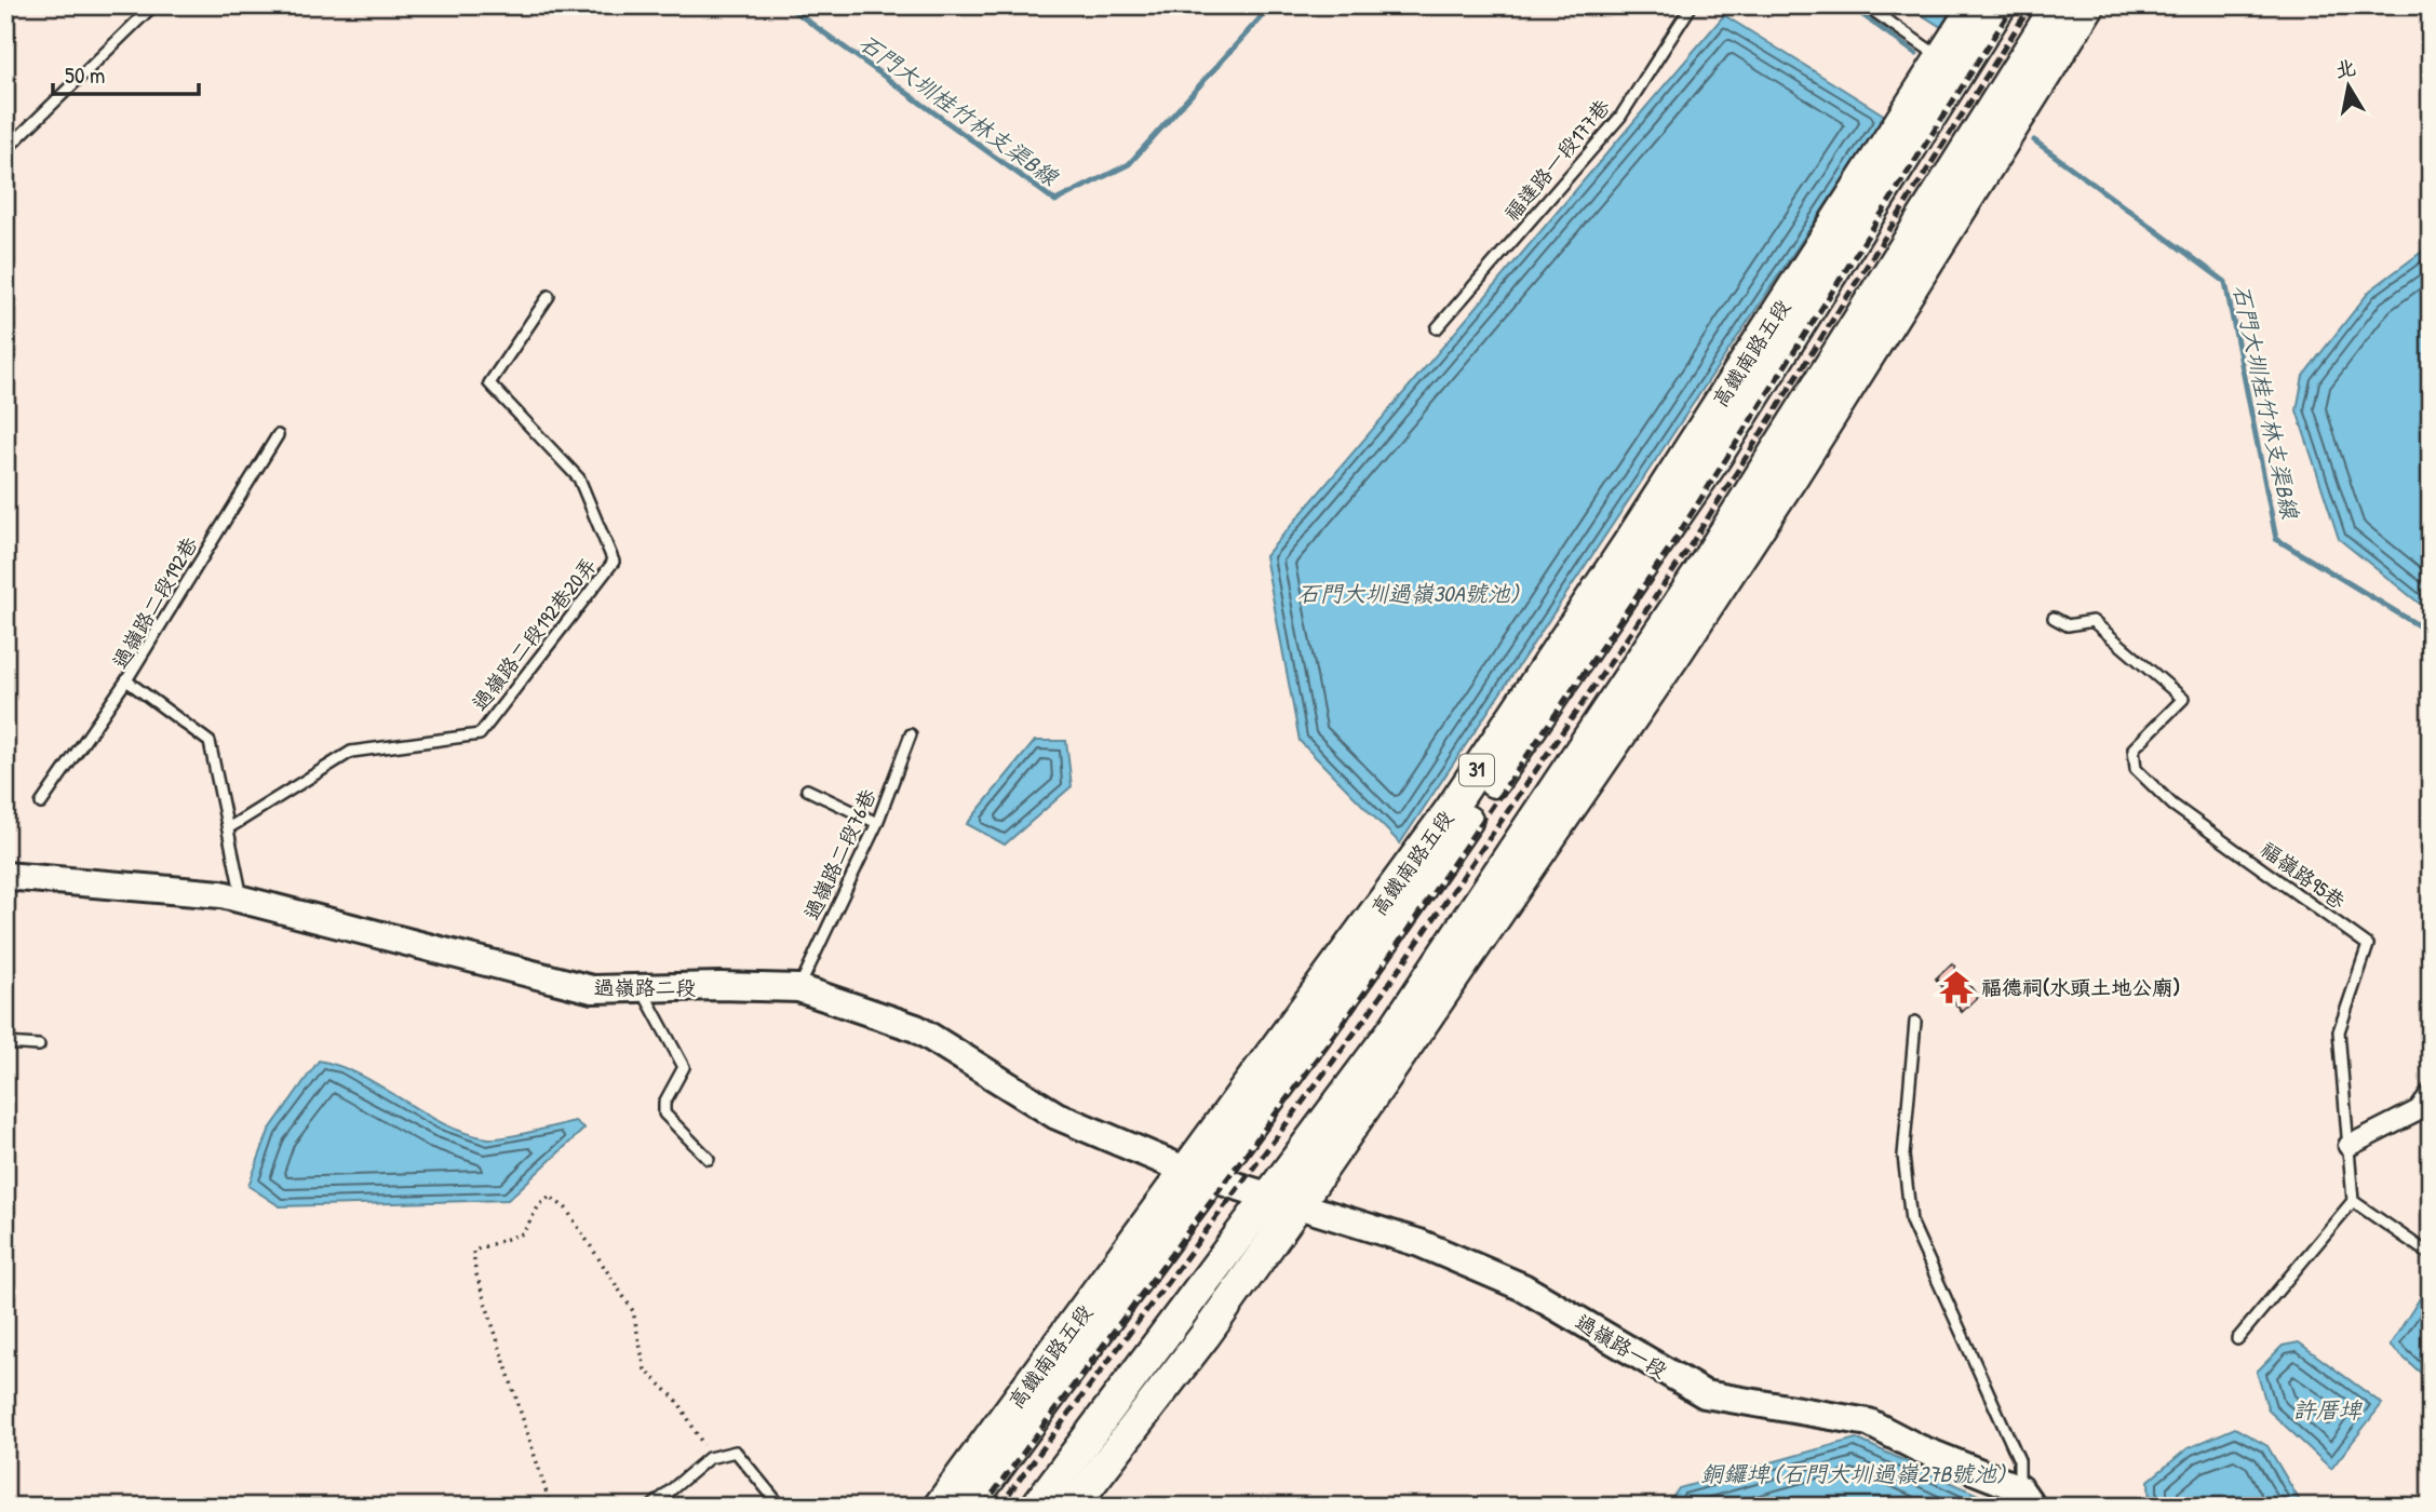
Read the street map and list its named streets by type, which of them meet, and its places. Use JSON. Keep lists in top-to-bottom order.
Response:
{
  "streets": {
    "main road": ["高鐵南路五段", "31"],
    "street": ["過嶺路二段", "過嶺路一段"],
    "lane": [
      "福達路一段177巷",
      "過嶺路二段192巷",
      "過嶺路二段192巷20弄",
      "過嶺路二段76巷",
      "福嶺路95巷"
    ]
  },
  "crossings": [
    ["高鐵南路五段", "過嶺路二段"],
    ["高鐵南路五段", "過嶺路一段"],
    ["過嶺路二段192巷", "過嶺路二段192巷20弄"],
    ["過嶺路二段192巷", "過嶺路二段"],
    ["過嶺路二段76巷", "過嶺路二段"],
    ["過嶺路二段", "過嶺路一段"]
  ],
  "water": [
    "石門大圳桂竹林支渠B線",
    "石門大圳過嶺30A號池)",
    "許厝埤",
    "銅鑼埤 (石門大圳過嶺27B號池)"
  ],
  "places": {
    "temple": ["福德祠(水頭土地公廟)"]
  },
  "scale_bar": "50 m",
  "north": "top"
}
